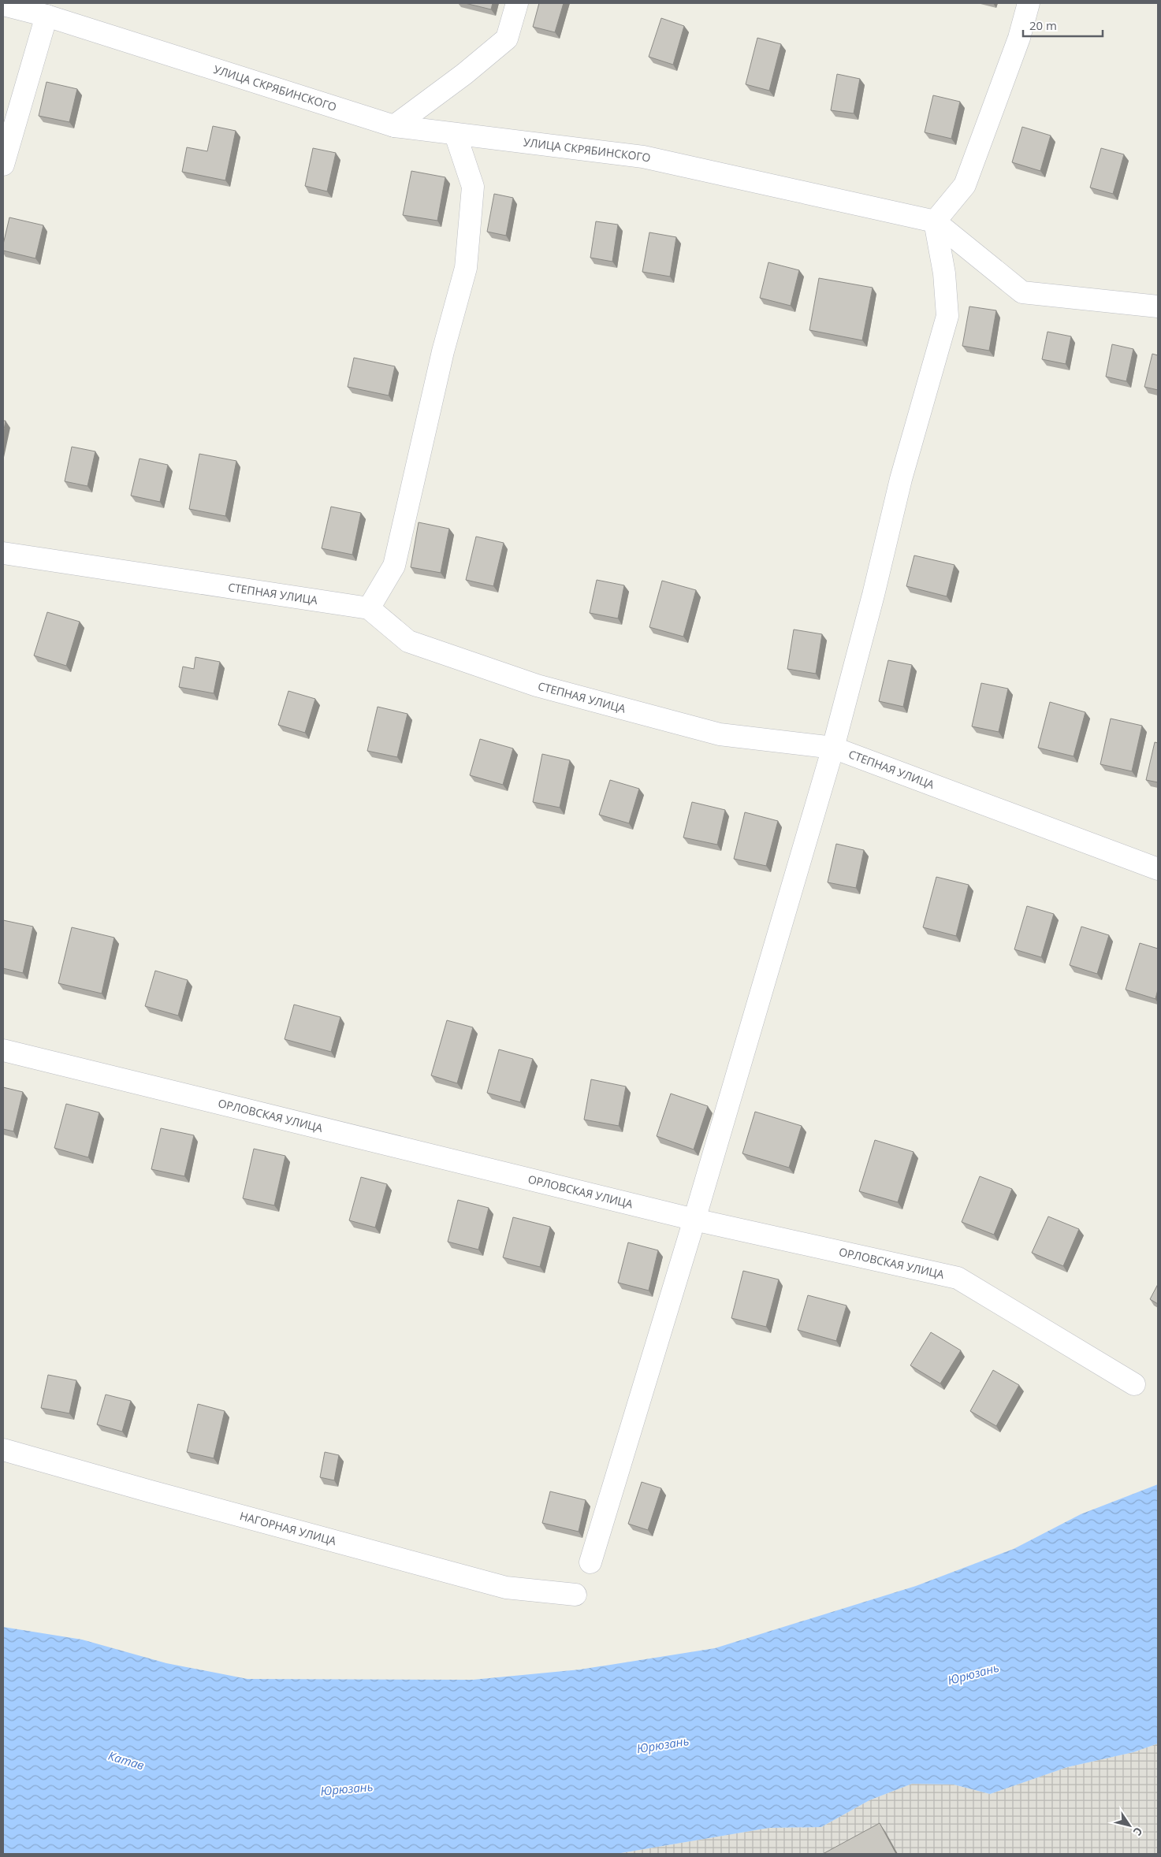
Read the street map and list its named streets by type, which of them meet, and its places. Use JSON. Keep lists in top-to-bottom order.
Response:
{
  "streets": {
    "street": [
      "УЛИЦА СКРЯБИНСКОГО",
      "СТЕПНАЯ УЛИЦА",
      "ОРЛОВСКАЯ УЛИЦА",
      "НАГОРНАЯ УЛИЦА"
    ]
  },
  "water": ["Юрюзань", "Катав"],
  "scale_bar": "20 m",
  "north": "bottom right"
}
